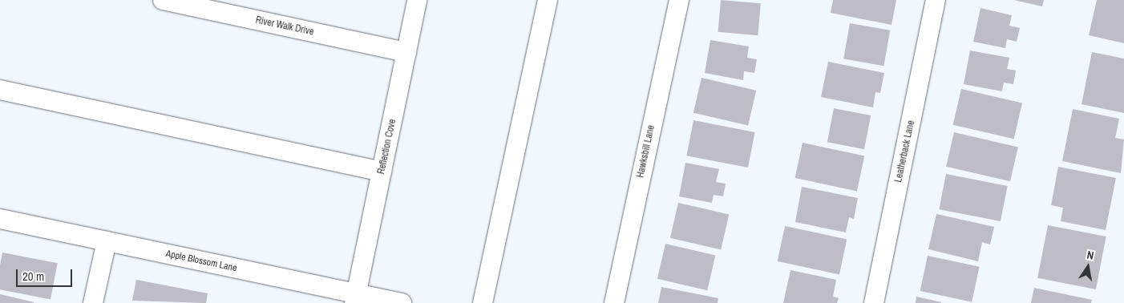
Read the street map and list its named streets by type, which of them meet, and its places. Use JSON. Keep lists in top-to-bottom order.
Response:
{
  "streets": {
    "street": [
      "River Walk Drive",
      "Reflection Cove",
      "Hawksbill Lane",
      "Leatherback Lane",
      "Apple Blossom Lane"
    ]
  },
  "crossings": [
    ["River Walk Drive", "Reflection Cove"],
    ["Reflection Cove", "Apple Blossom Lane"]
  ],
  "scale_bar": "20 m",
  "north": "top"
}
